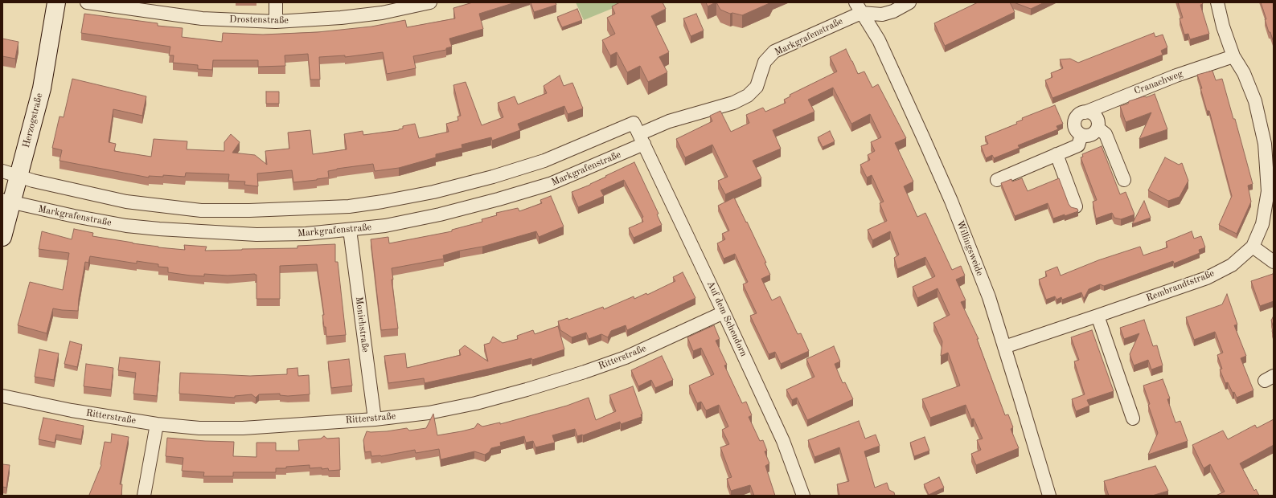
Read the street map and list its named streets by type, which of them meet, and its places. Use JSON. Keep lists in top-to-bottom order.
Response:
{
  "streets": {
    "street": [
      "Drostenstraße",
      "Markgrafenstraße",
      "Cranachweg",
      "Herzogstraße",
      "Willingsweide",
      "Rembrandtstraße",
      "Auf dem Schendorn",
      "Monichstraße",
      "Ritterstraße"
    ]
  },
  "crossings": [
    ["Markgrafenstraße", "Herzogstraße"],
    ["Markgrafenstraße", "Willingsweide"],
    ["Markgrafenstraße", "Auf dem Schendorn"],
    ["Markgrafenstraße", "Monichstraße"],
    ["Cranachweg", "Rembrandtstraße"],
    ["Willingsweide", "Rembrandtstraße"],
    ["Auf dem Schendorn", "Ritterstraße"],
    ["Monichstraße", "Ritterstraße"]
  ]
}
